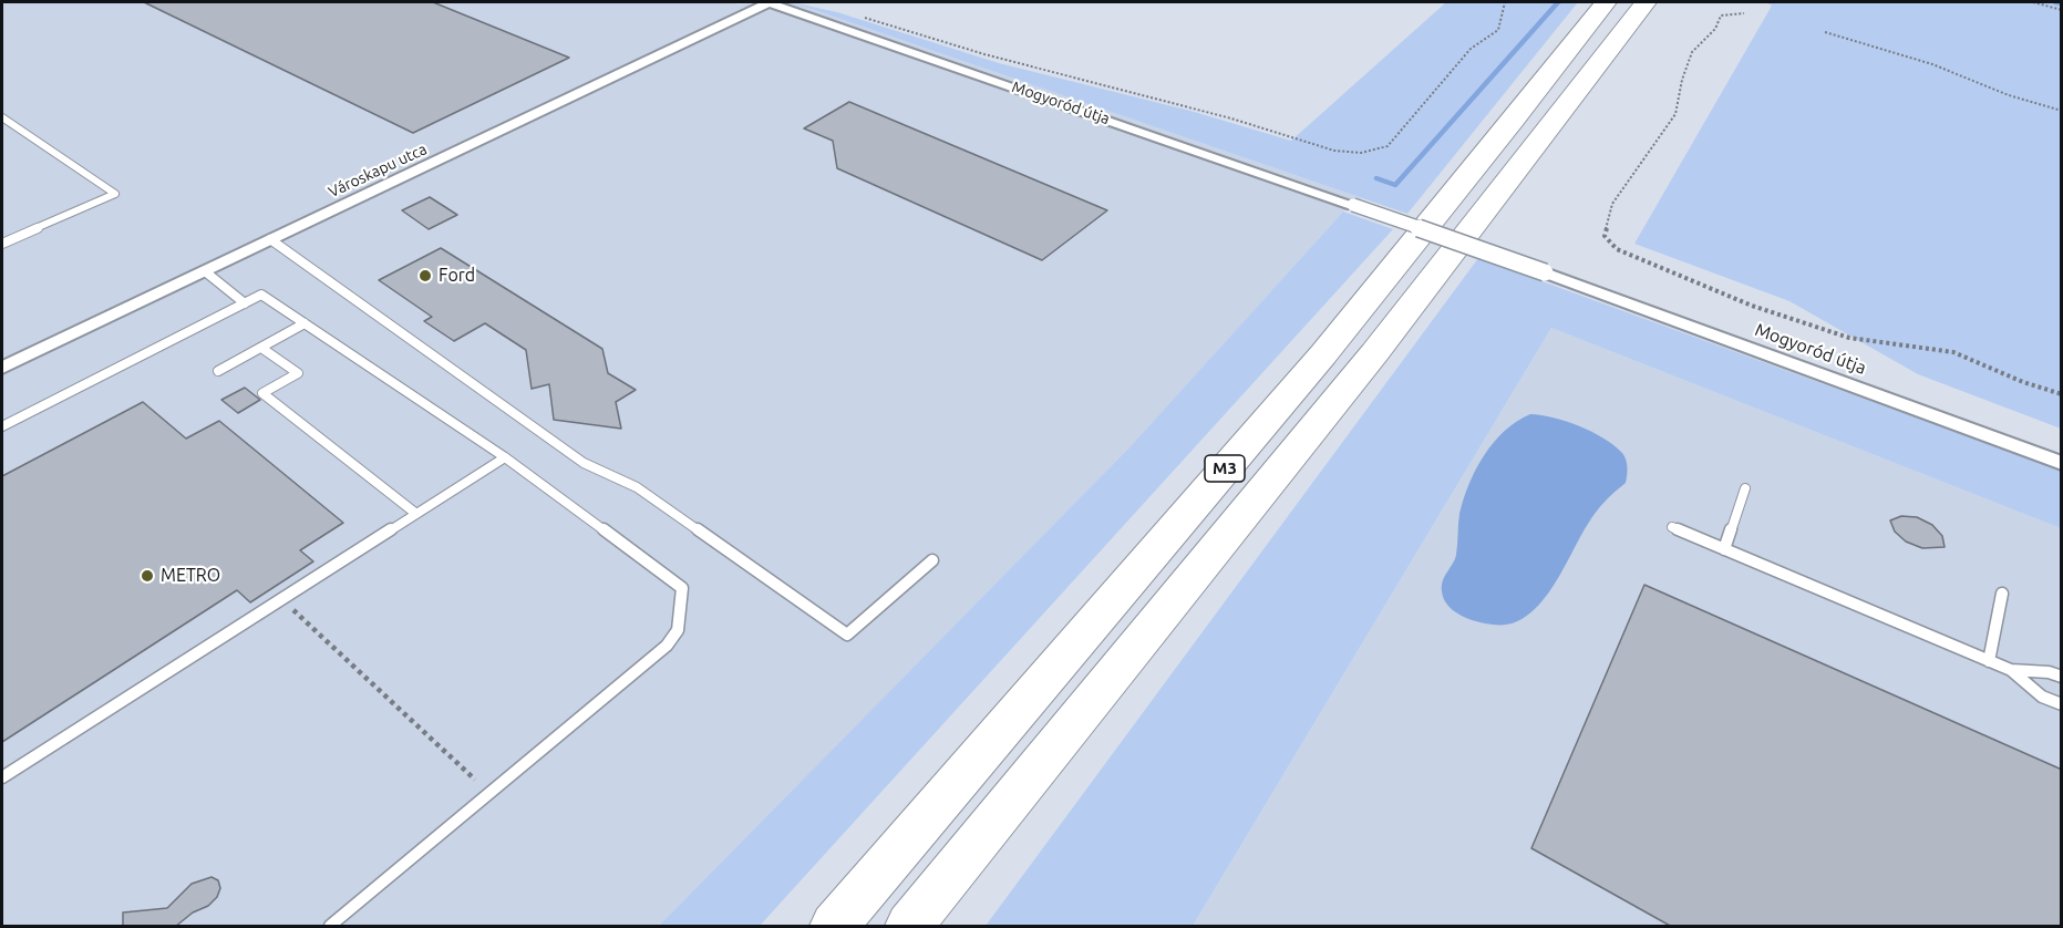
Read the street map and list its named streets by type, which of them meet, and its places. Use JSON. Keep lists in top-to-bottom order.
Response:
{
  "streets": {
    "highway": ["M3"],
    "street": ["Mogyoród útja", "Városkapu utca"]
  },
  "crossings": [
    ["Mogyoród útja", "Városkapu utca"]
  ],
  "places": ["Ford", "METRO"]
}
